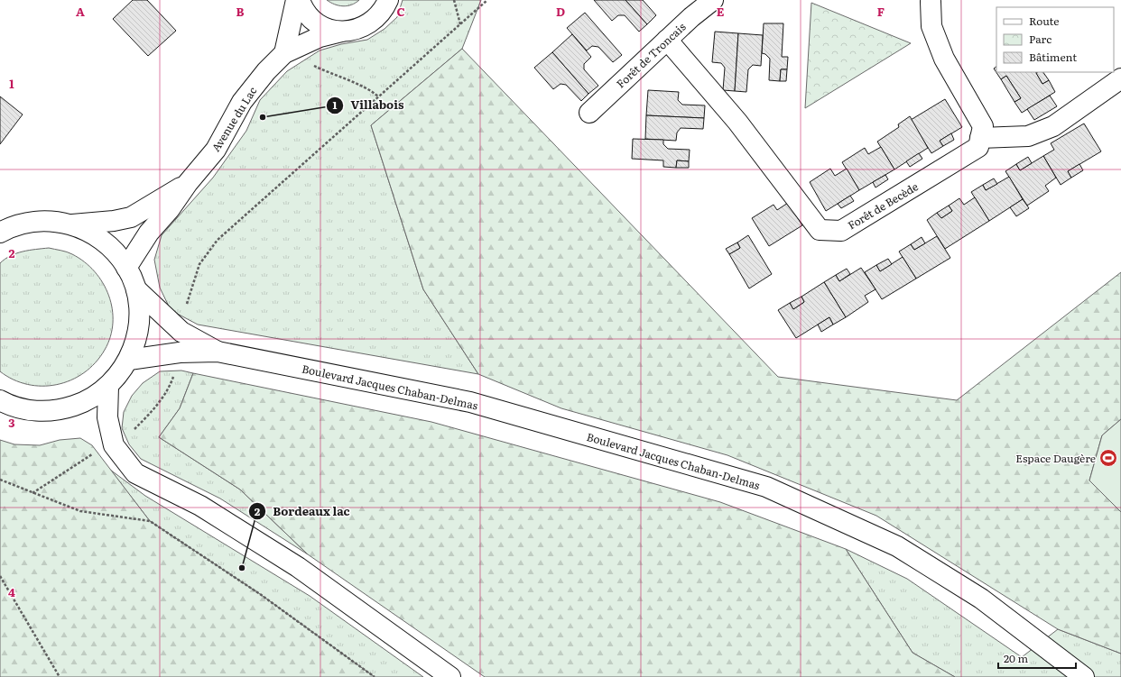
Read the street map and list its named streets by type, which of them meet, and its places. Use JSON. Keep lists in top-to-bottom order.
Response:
{
  "streets": {
    "main road": [
      "Forêt de Troncais",
      "Avenue du Lac",
      "Forêt de Becède",
      "Boulevard Jacques Chaban-Delmas"
    ]
  },
  "crossings": [
    ["Forêt de Troncais", "Forêt de Becède"]
  ],
  "places": {
    "other": ["Villabois", "Bordeaux lac"],
    "sports": ["Espace Daugère"]
  },
  "legend": ["Route", "Parc", "Bâtiment"],
  "scale_bar": "20 m",
  "grid": {
    "columns": [
      "A",
      "B",
      "C",
      "D",
      "E",
      "F"
    ],
    "rows": [
      "1",
      "2",
      "3",
      "4"
    ]
  }
}
